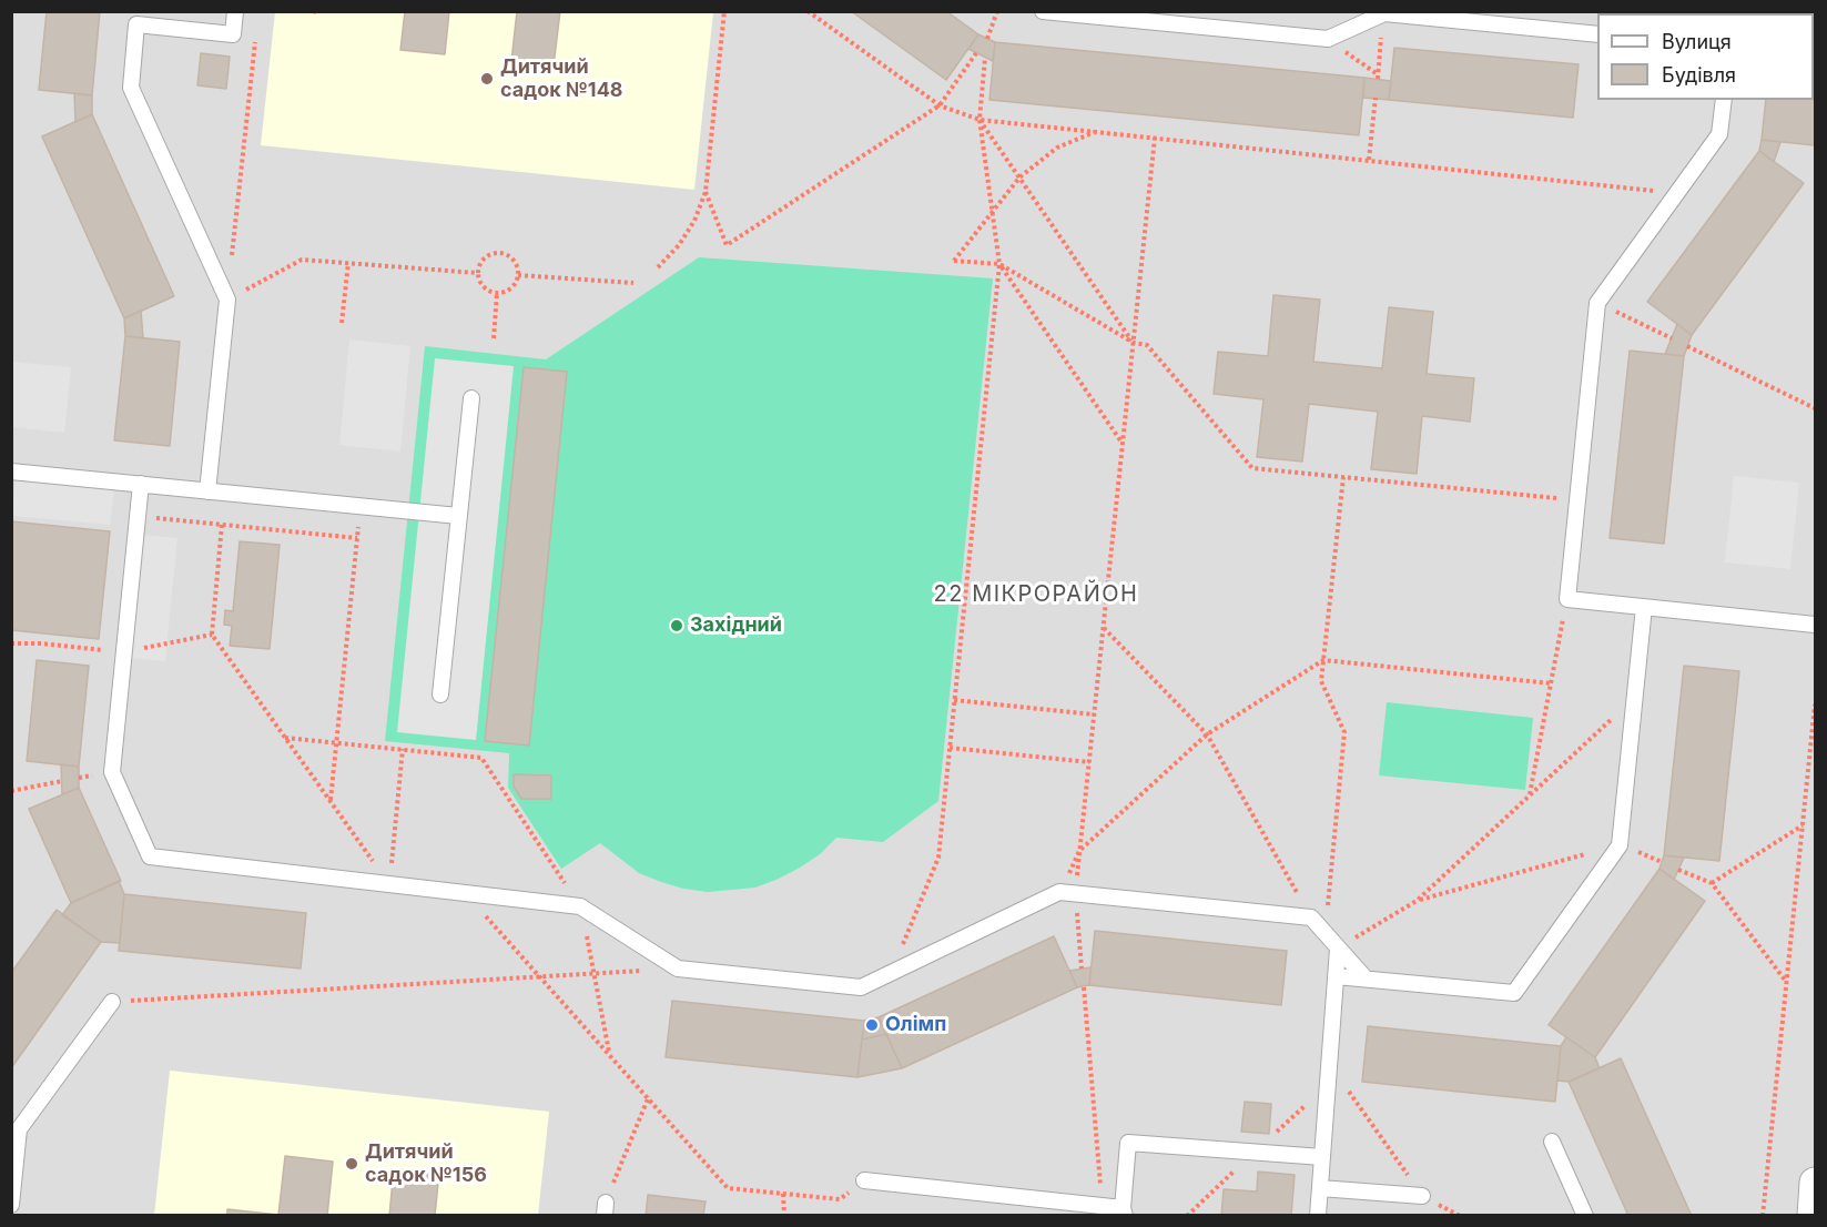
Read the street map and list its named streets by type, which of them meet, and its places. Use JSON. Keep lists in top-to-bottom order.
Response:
{
  "districts": ["22 МІКРОРАЙОН"],
  "places": [
    "Дитячий садок №148",
    "Західний",
    "Олімп",
    "Дитячий садок №156"
  ],
  "legend": ["Вулиця", "Будівля"]
}
